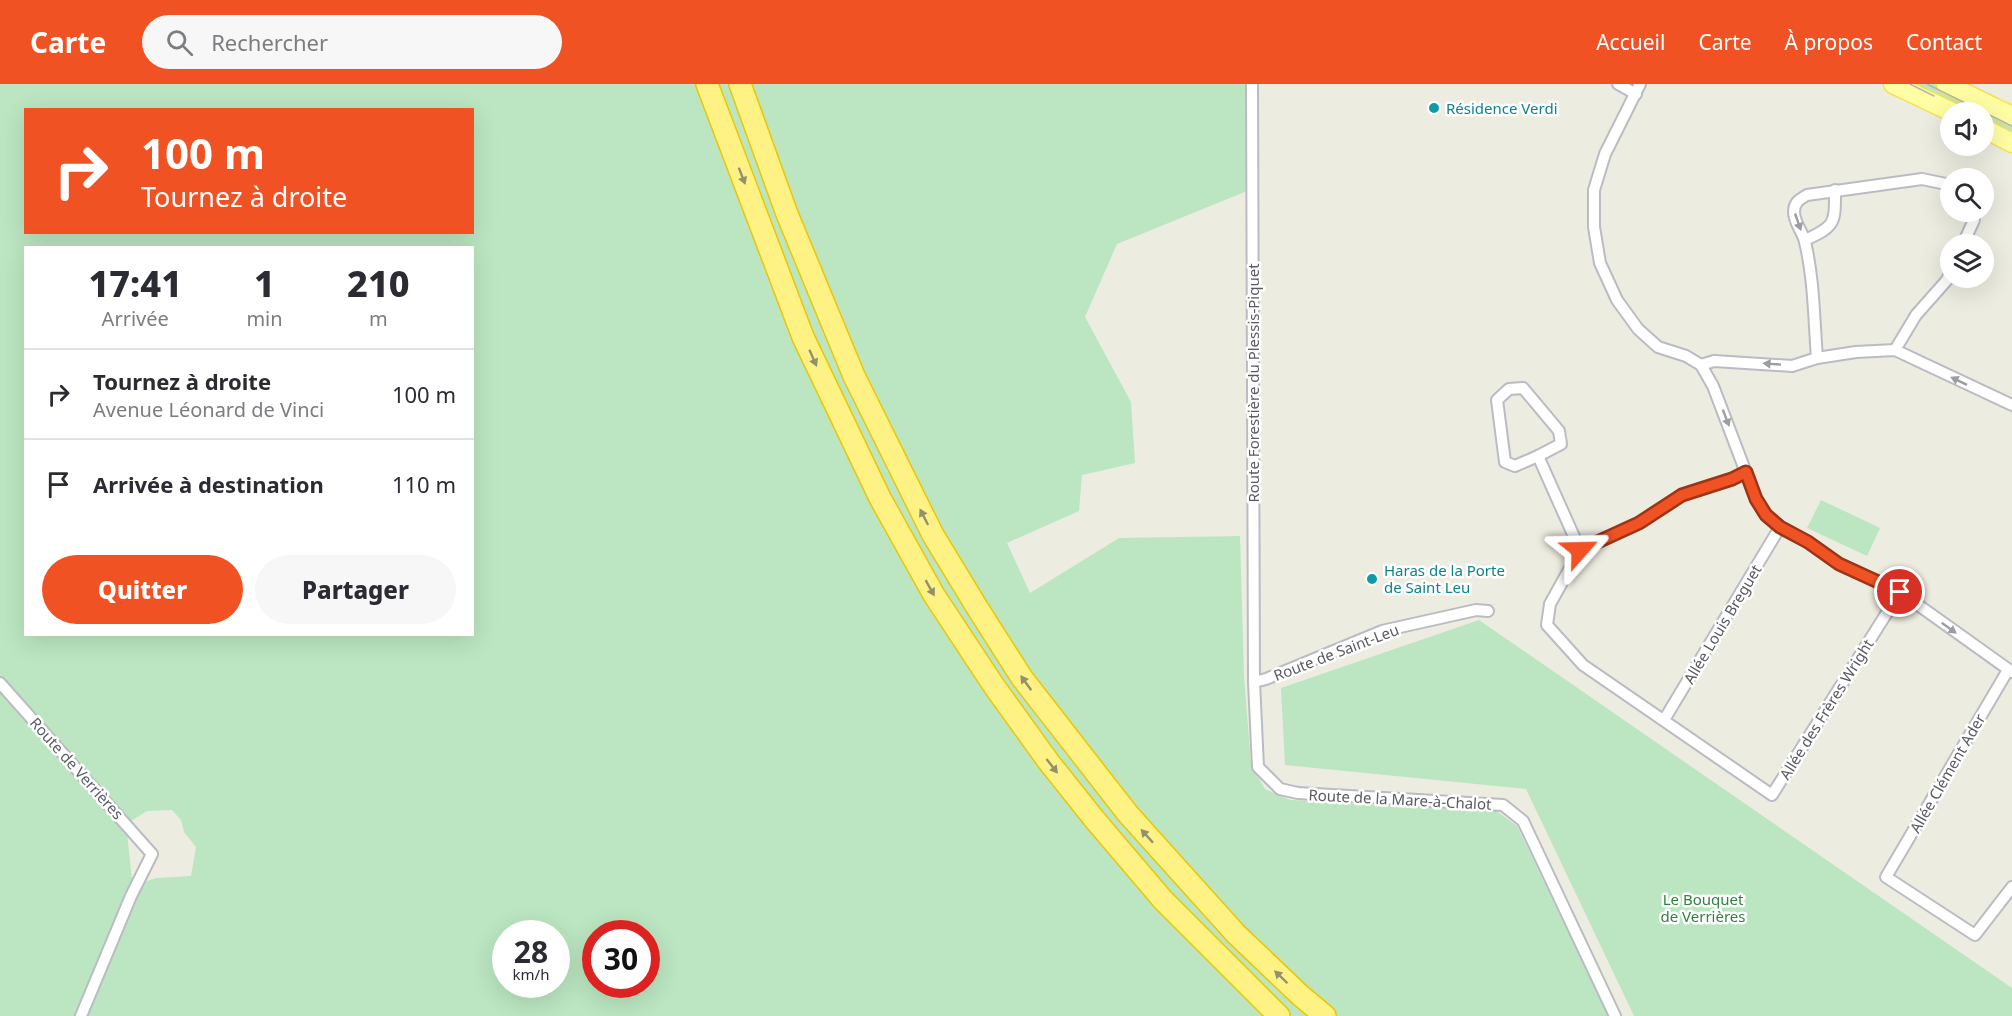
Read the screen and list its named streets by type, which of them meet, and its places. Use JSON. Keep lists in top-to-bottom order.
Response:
{
  "streets": {
    "street": [
      "Route Forestière du Plessis-Piquet",
      "Allée Louis Breguet",
      "Route de Saint-Leu",
      "Allée des Frères Wright",
      "Route de Verrières",
      "Allée Clément Ader",
      "Route de la Mare-à-Chalot"
    ]
  },
  "crossings": [
    ["Route Forestière du Plessis-Piquet", "Route de Saint-Leu"],
    ["Route Forestière du Plessis-Piquet", "Route de la Mare-à-Chalot"],
    ["Allée Louis Breguet", "Allée des Frères Wright"],
    ["Route de Saint-Leu", "Route de la Mare-à-Chalot"]
  ],
  "parks": ["Le Bouquet de Verrières"],
  "places": ["Résidence Verdi", "Haras de la Porte de Saint Leu"],
  "page": {
    "header": "Carte",
    "search": "Rechercher",
    "nav": [
      "Accueil",
      "Carte",
      "À propos",
      "Contact"
    ],
    "turn": ["100 m", "Tournez à droite"],
    "eta": [
      "17:41",
      "Arrivée",
      "1",
      "min",
      "210",
      "m"
    ],
    "list": [
      {
        "name": "Tournez à droite",
        "note": "Avenue Léonard de Vinci",
        "value": "100 m"
      },
      {
        "name": "Arrivée à destination",
        "value": "110 m"
      }
    ],
    "buttons": ["Quitter", "Partager"],
    "speed": "28 km/h",
    "limit": "30"
  }
}
